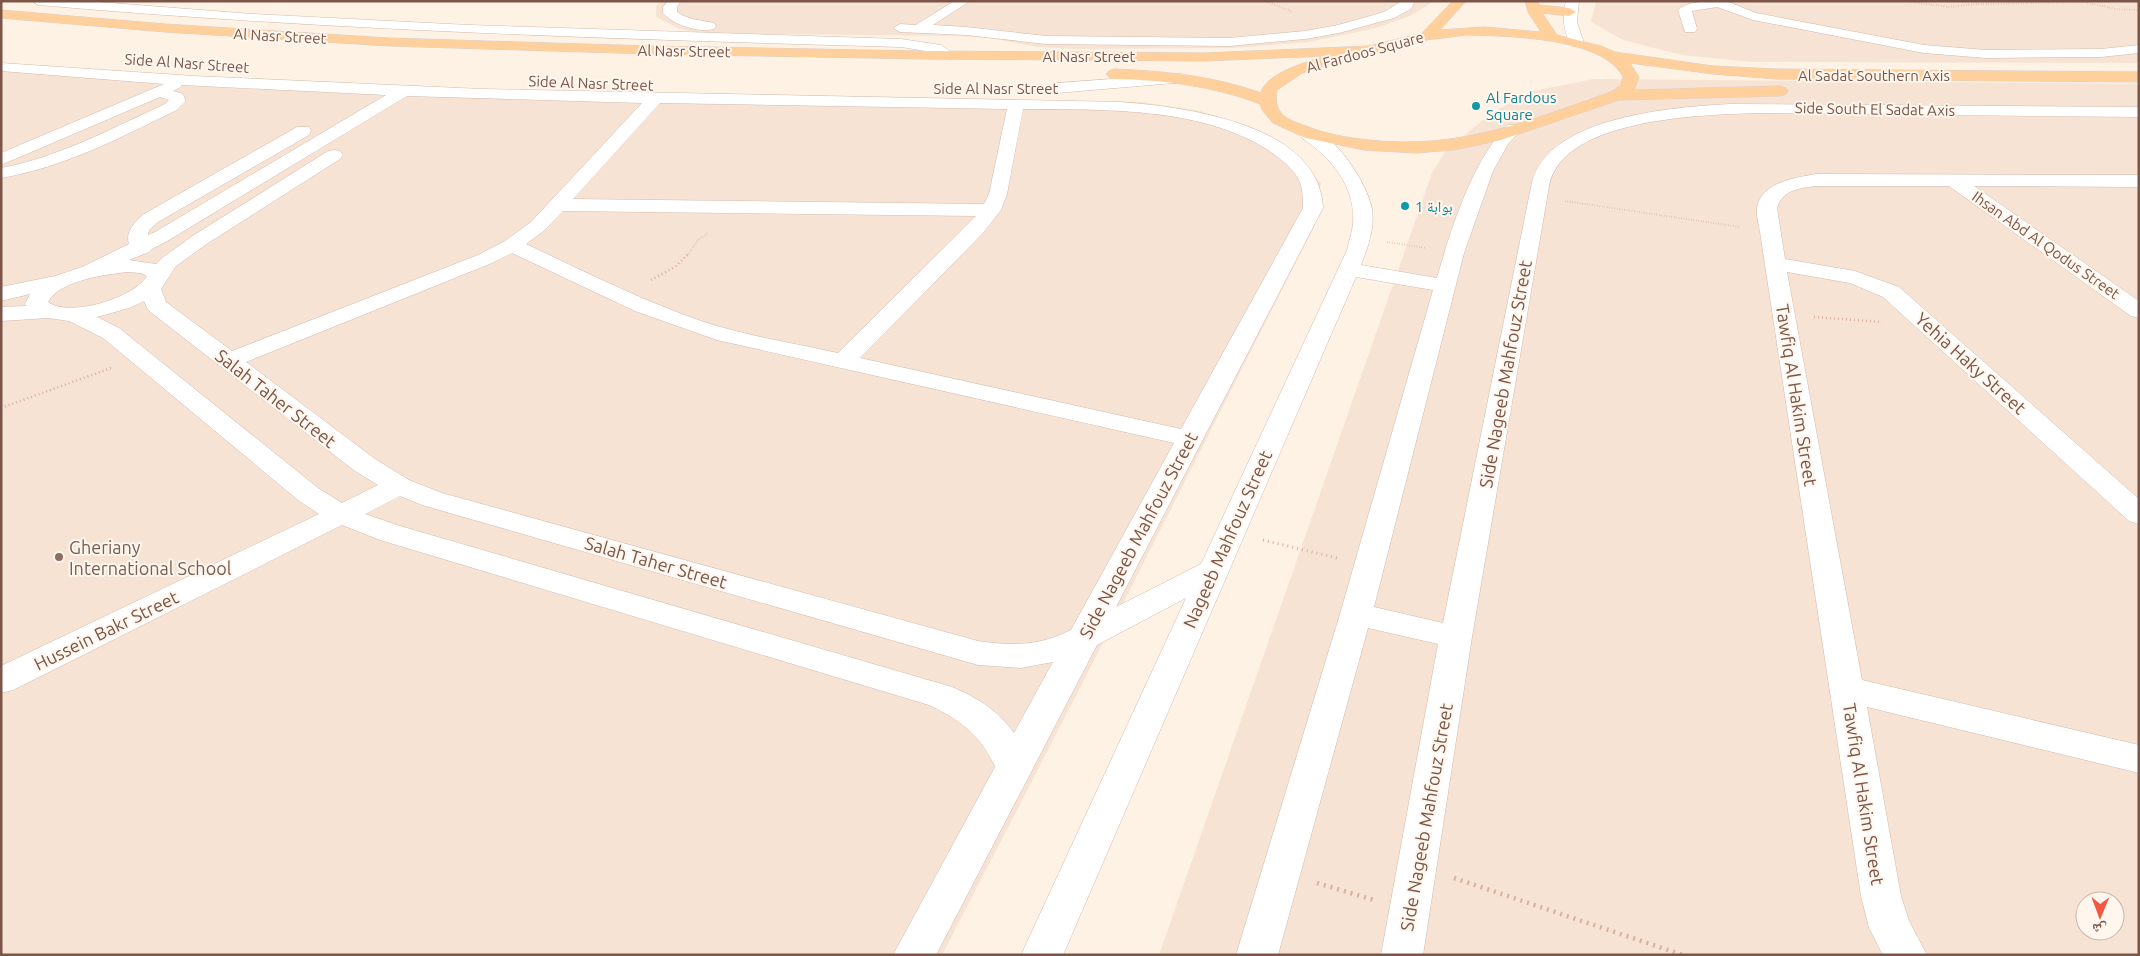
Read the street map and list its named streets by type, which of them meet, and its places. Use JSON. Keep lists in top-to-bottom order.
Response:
{
  "streets": {
    "main road": ["Al Nasr Street", "Al Fardoos Square", "Al Sadat Southern Axis"],
    "street": [
      "Side Al Nasr Street",
      "Side South El Sadat Axis",
      "Ihsan Abd Al Qodus Street",
      "Yehia Haky Street",
      "Side Nageeb Mahfouz Street",
      "Tawfiq Al Hakim Street",
      "Salah Taher Street",
      "Nageeb Mahfouz Street",
      "Hussein Bakr Street"
    ]
  },
  "crossings": [
    ["Al Nasr Street", "Al Fardoos Square"],
    ["Al Nasr Street", "Side Al Nasr Street"],
    ["Al Fardoos Square", "Al Sadat Southern Axis"],
    ["Side Al Nasr Street", "Side Nageeb Mahfouz Street"],
    ["Side South El Sadat Axis", "Side Nageeb Mahfouz Street"],
    ["Ihsan Abd Al Qodus Street", "Tawfiq Al Hakim Street"],
    ["Yehia Haky Street", "Tawfiq Al Hakim Street"],
    ["Side Nageeb Mahfouz Street", "Salah Taher Street"],
    ["Salah Taher Street", "Nageeb Mahfouz Street"],
    ["Salah Taher Street", "Hussein Bakr Street"]
  ],
  "places": ["Al Fardous Square", "بوابة 1", "Gheriany International School"],
  "north": "bottom"
}
